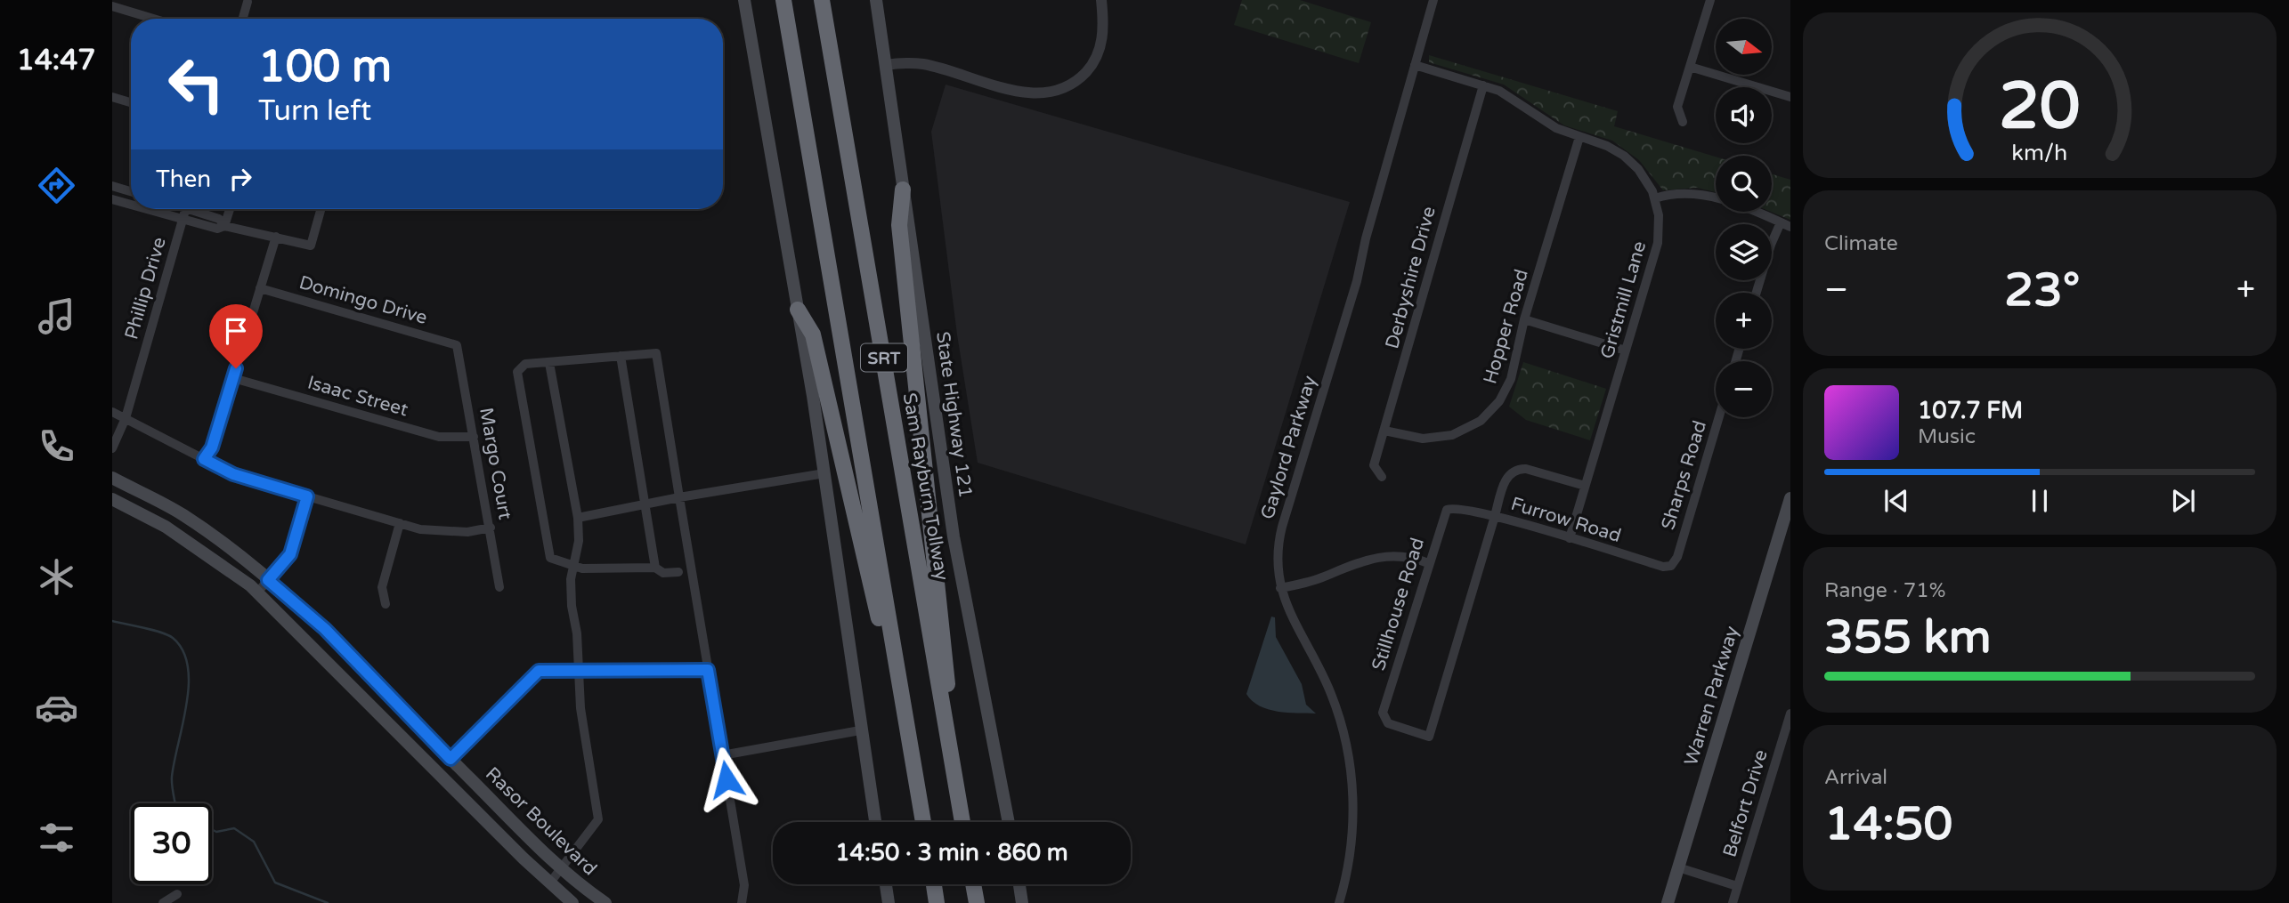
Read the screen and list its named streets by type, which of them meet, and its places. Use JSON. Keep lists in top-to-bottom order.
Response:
{
  "streets": {
    "highway": ["SRT", "Sam Rayburn Tollway"],
    "main road": ["State Highway 121", "Warren Parkway", "Rasor Boulevard"],
    "street": [
      "Derbyshire Drive",
      "Phillip Drive",
      "Domingo Drive",
      "Gristmill Lane",
      "Hopper Road",
      "Isaac Street",
      "Gaylord Parkway",
      "Margo Court",
      "Sharps Road",
      "Furrow Road",
      "Stillhouse Road",
      "Belfort Drive"
    ]
  },
  "crossings": [
    ["Derbyshire Drive", "Gristmill Lane"],
    ["Derbyshire Drive", "Hopper Road"],
    ["Domingo Drive", "Margo Court"],
    ["Gristmill Lane", "Hopper Road"],
    ["Gristmill Lane", "Gaylord Parkway"],
    ["Gristmill Lane", "Furrow Road"],
    ["Isaac Street", "Margo Court"],
    ["Sharps Road", "Furrow Road"],
    ["Furrow Road", "Stillhouse Road"]
  ],
  "north": "right",
  "page": {
    "tabs": "14:47",
    "map_buttons": ["+", "−"],
    "turn": ["100 m", "Turn left"],
    "then": "Then",
    "tile": [
      "Climate",
      ["Range · 71%", "355 km"],
      ["Arrival", "14:50"]
    ],
    "heat": ["−", "23°", "+"],
    "song": ["107.7 FM", "Music"],
    "limit": "30",
    "trip": "14:50 · 3 min · 860 m",
    "gauge": ["20", "km/h"]
  }
}
